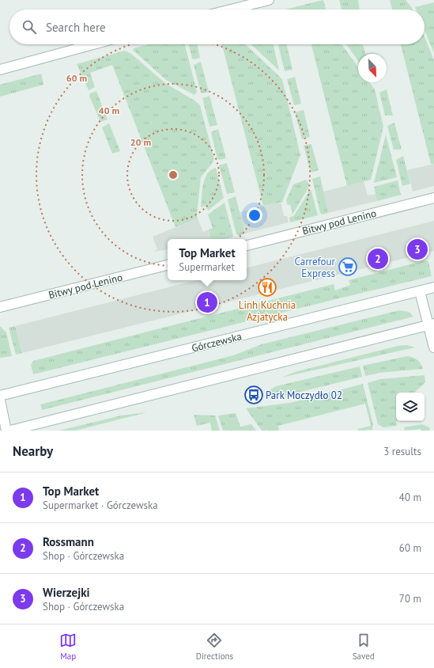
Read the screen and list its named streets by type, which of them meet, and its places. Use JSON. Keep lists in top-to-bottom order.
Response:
{
  "streets": {
    "main road": ["Bitwy pod Lenino", "Górczewska"]
  },
  "places": {
    "supermarket": ["Carrefour Express"],
    "restaurant": ["Linh Kuchnia Azjatycka"],
    "bus stop": ["Park Moczydło 02"]
  },
  "north": "bottom right",
  "page": {
    "search": "Search here",
    "pins": ["3", "2", "1"],
    "popup": ["Top Market", "Supermarket"],
    "heading": ["Nearby", "3 results"],
    "list": [
      {
        "mark": "1",
        "name": "Top Market",
        "note": "Supermarket · Górczewska",
        "value": "40 m"
      },
      {
        "mark": "2",
        "name": "Rossmann",
        "note": "Shop · Górczewska",
        "value": "60 m"
      },
      {
        "mark": "3",
        "name": "Wierzejki",
        "note": "Shop · Górczewska",
        "value": "70 m"
      }
    ],
    "nav": ["Map", "Directions", "Saved"]
  },
  "rings": ["60 m", "40 m", "20 m"]
}
